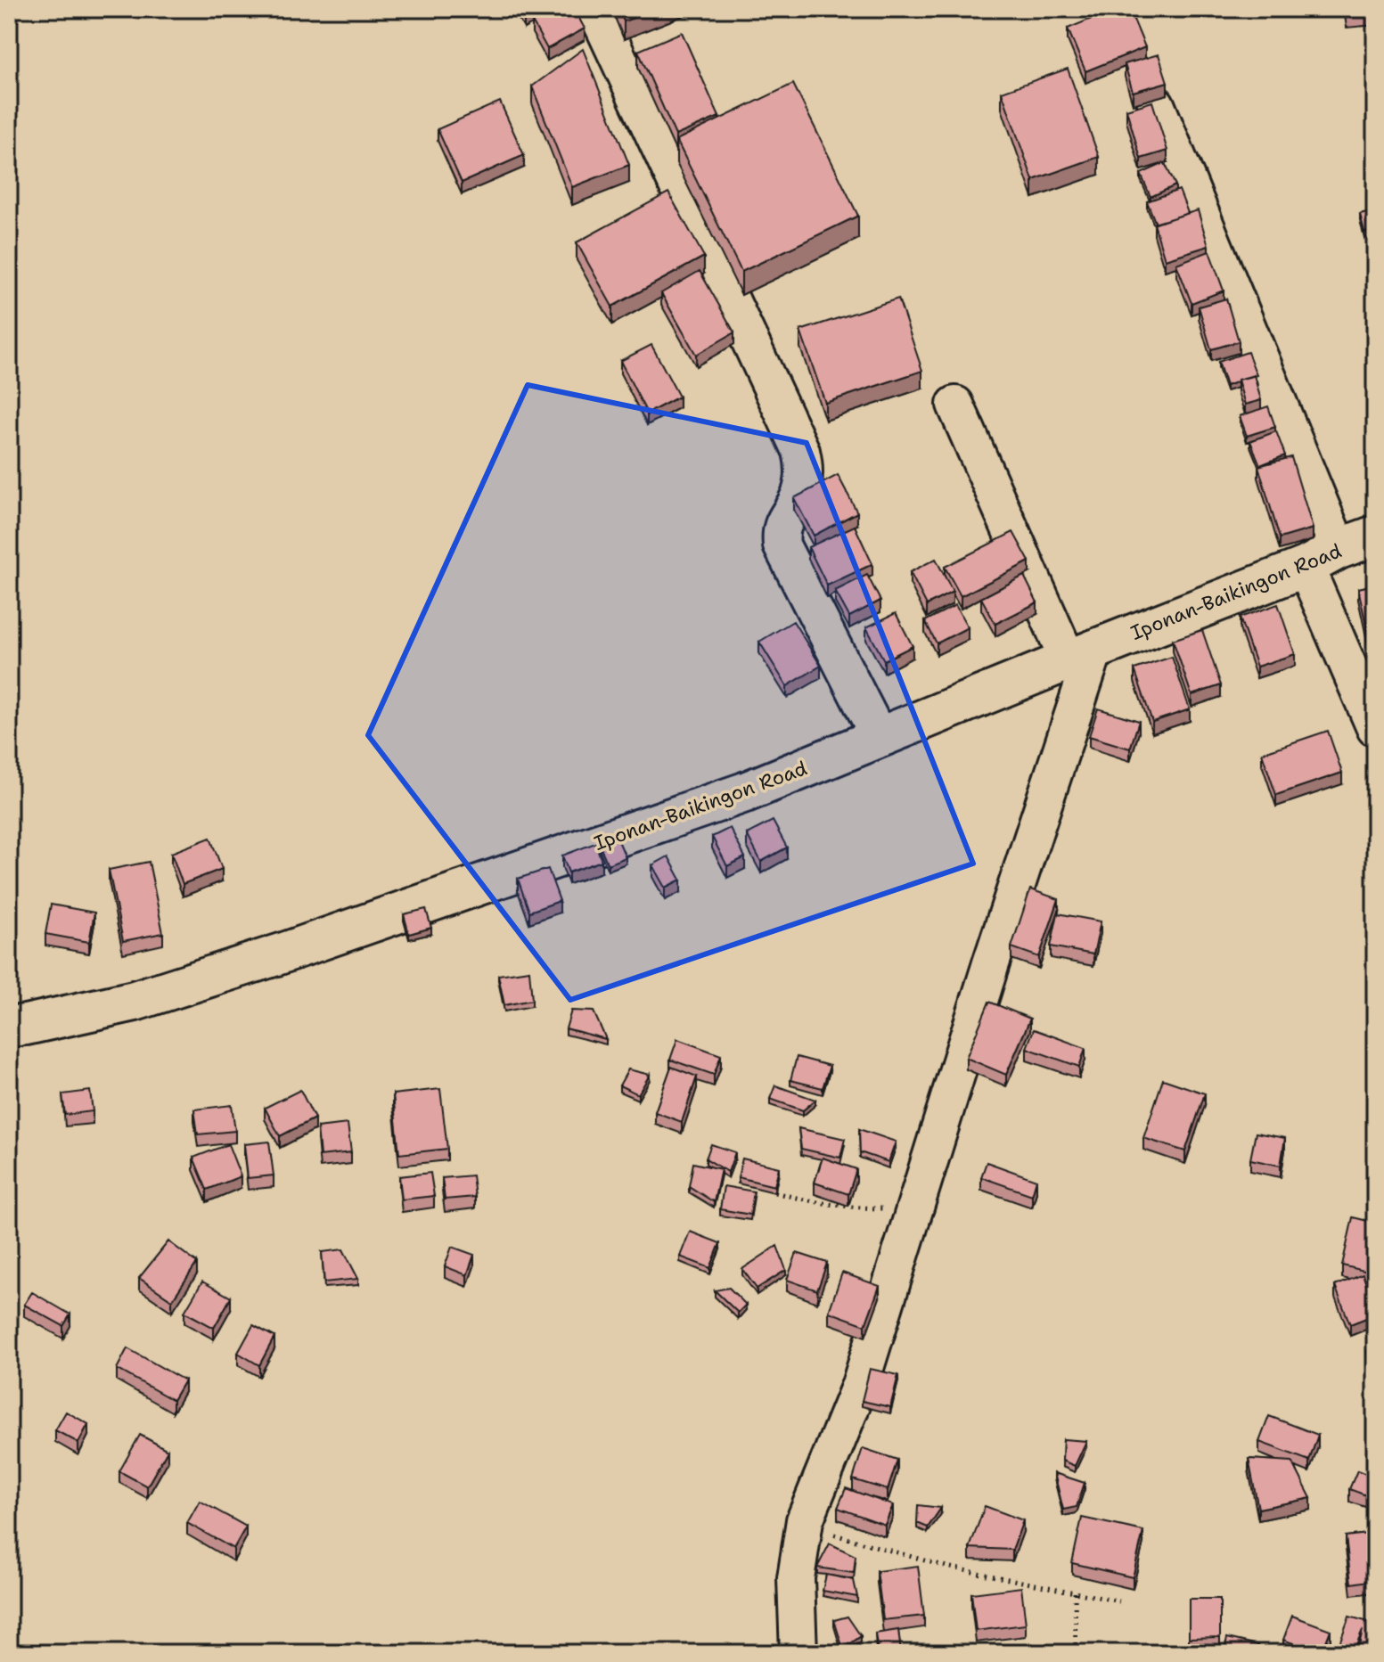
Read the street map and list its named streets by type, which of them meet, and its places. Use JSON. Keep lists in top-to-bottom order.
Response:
{
  "streets": {
    "street": ["Iponan-Baikingon Road"]
  }
}
